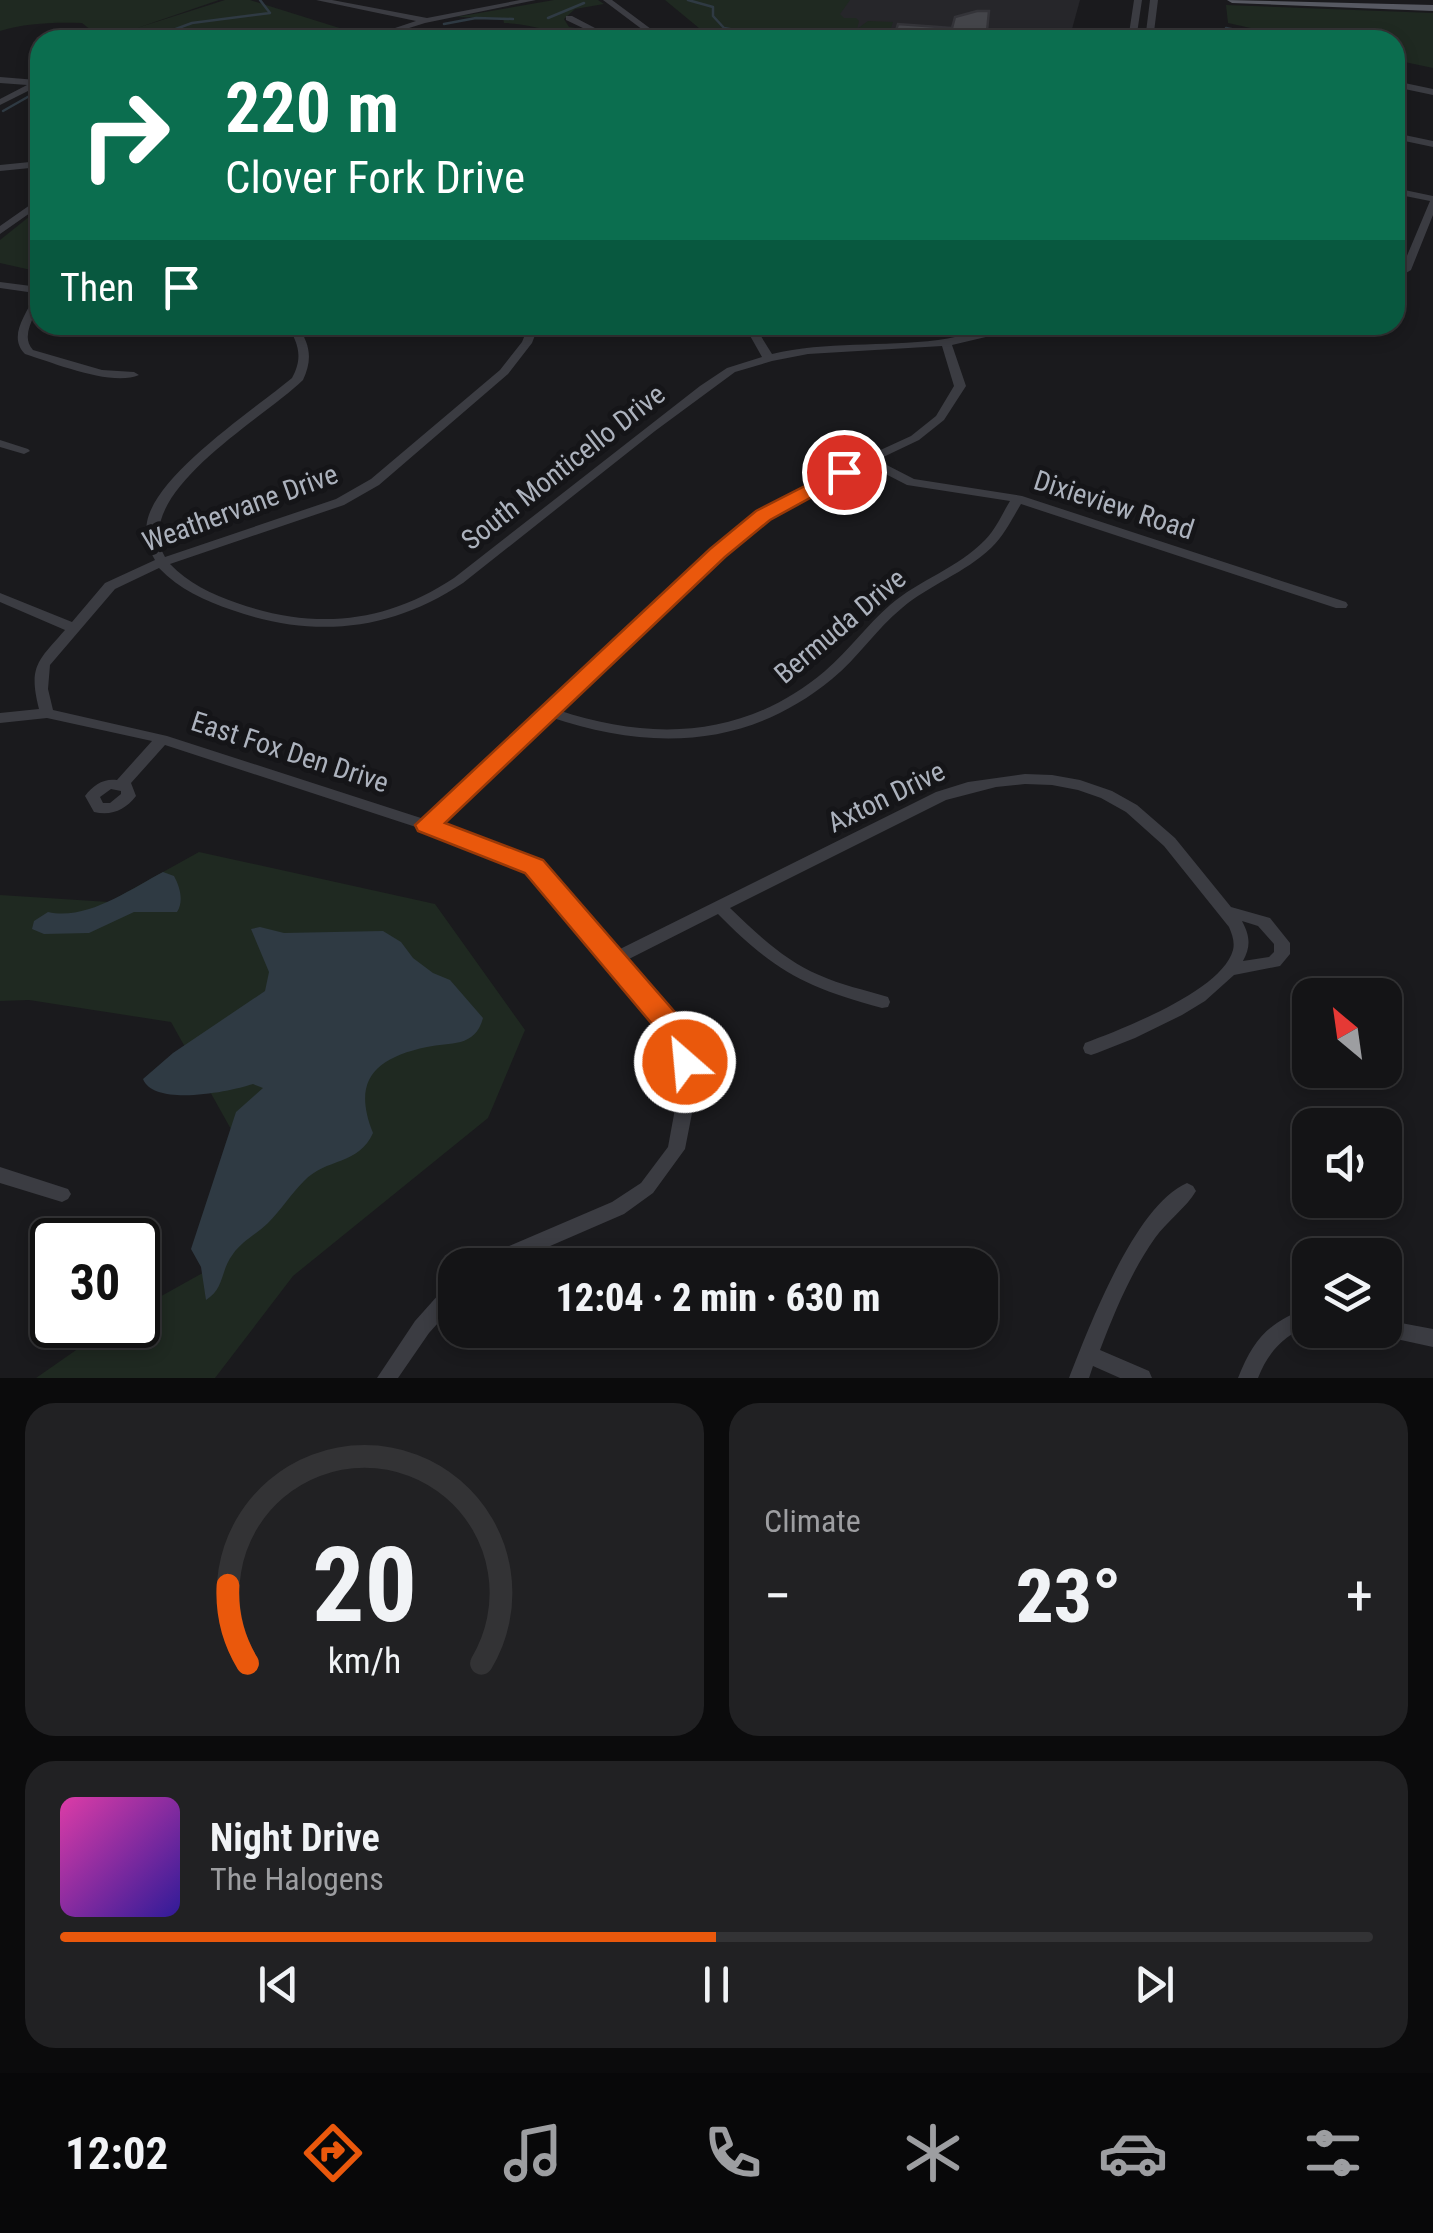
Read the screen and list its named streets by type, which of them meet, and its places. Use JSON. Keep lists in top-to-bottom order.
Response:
{
  "streets": {
    "street": [
      "South Monticello Drive",
      "Dixieview Road",
      "Weathervane Drive",
      "Bermuda Drive",
      "East Fox Den Drive",
      "Axton Drive"
    ]
  },
  "crossings": [
    ["South Monticello Drive", "Weathervane Drive"],
    ["Dixieview Road", "Bermuda Drive"],
    ["Weathervane Drive", "East Fox Den Drive"],
    ["East Fox Den Drive", "Axton Drive"]
  ],
  "north": "top left",
  "page": {
    "turn": ["220 m", "Clover Fork Drive"],
    "then": "Then",
    "limit": "30",
    "trip": "12:04 · 2 min · 630 m",
    "tile": "Climate",
    "heat": ["−", "23°", "+"],
    "song": ["Night Drive", "The Halogens"],
    "tabs": "12:02",
    "gauge": ["20", "km/h"]
  }
}
